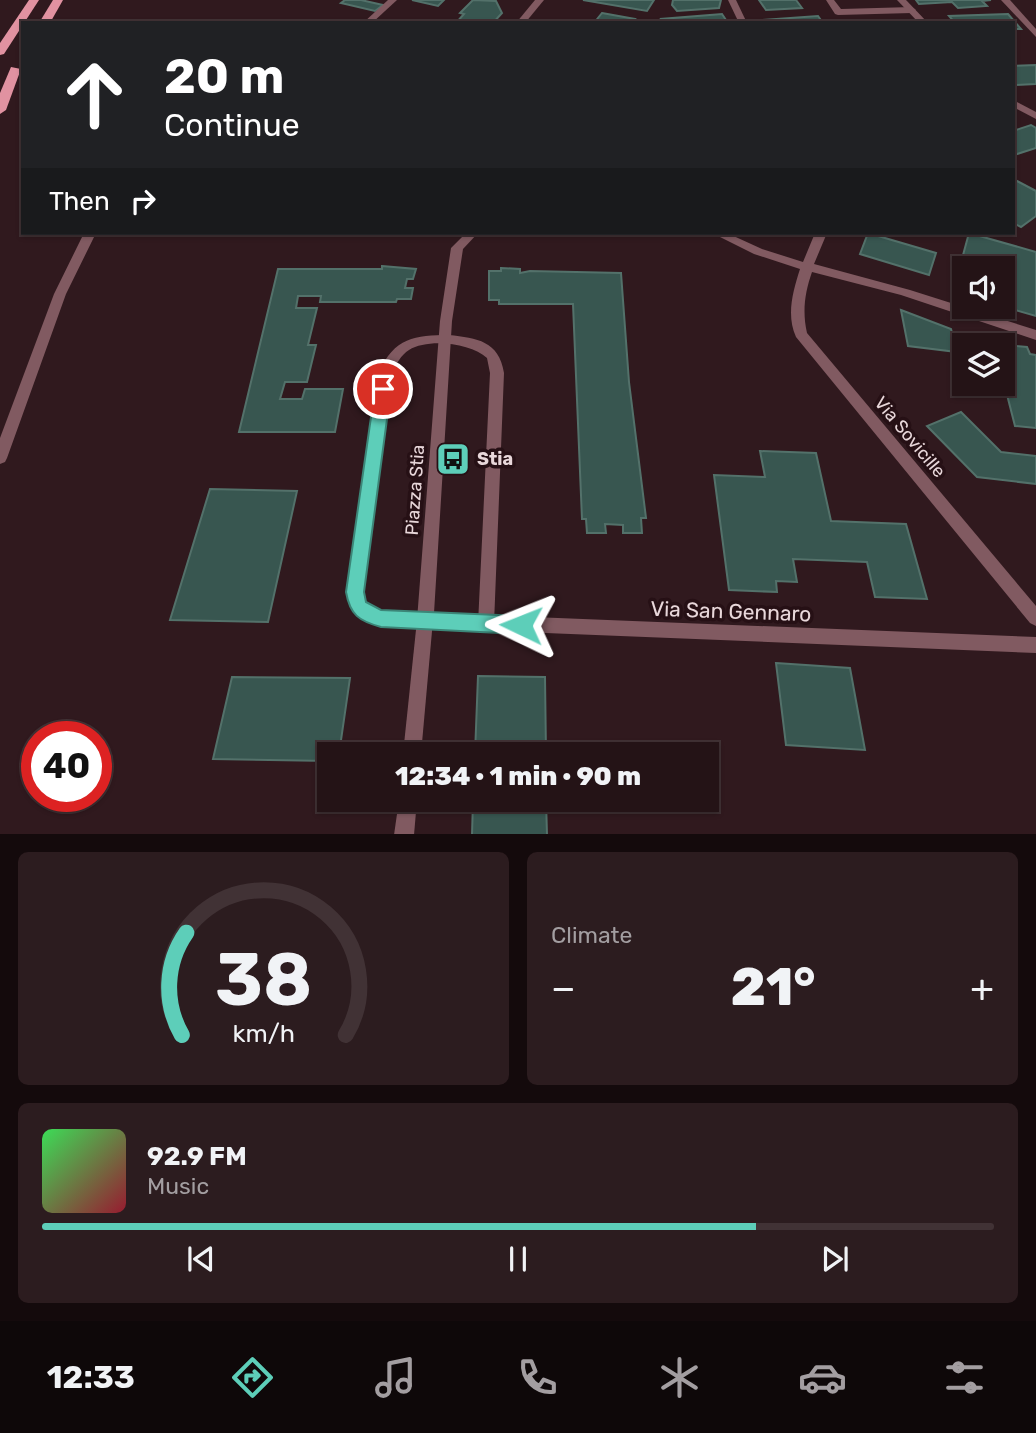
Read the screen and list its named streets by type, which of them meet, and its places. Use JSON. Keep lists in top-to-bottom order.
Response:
{
  "streets": {
    "street": ["Via Sovicille", "Piazza Stia", "Via San Gennaro"]
  },
  "crossings": [
    ["Piazza Stia", "Via San Gennaro"]
  ],
  "places": {
    "bus stop": ["Stia"]
  },
  "page": {
    "turn": ["20 m", "Continue"],
    "then": "Then",
    "limit": "40",
    "trip": "12:34 · 1 min · 90 m",
    "tile": "Climate",
    "heat": ["−", "21°", "+"],
    "song": ["92.9 FM", "Music"],
    "tabs": "12:33",
    "gauge": ["38", "km/h"]
  }
}
